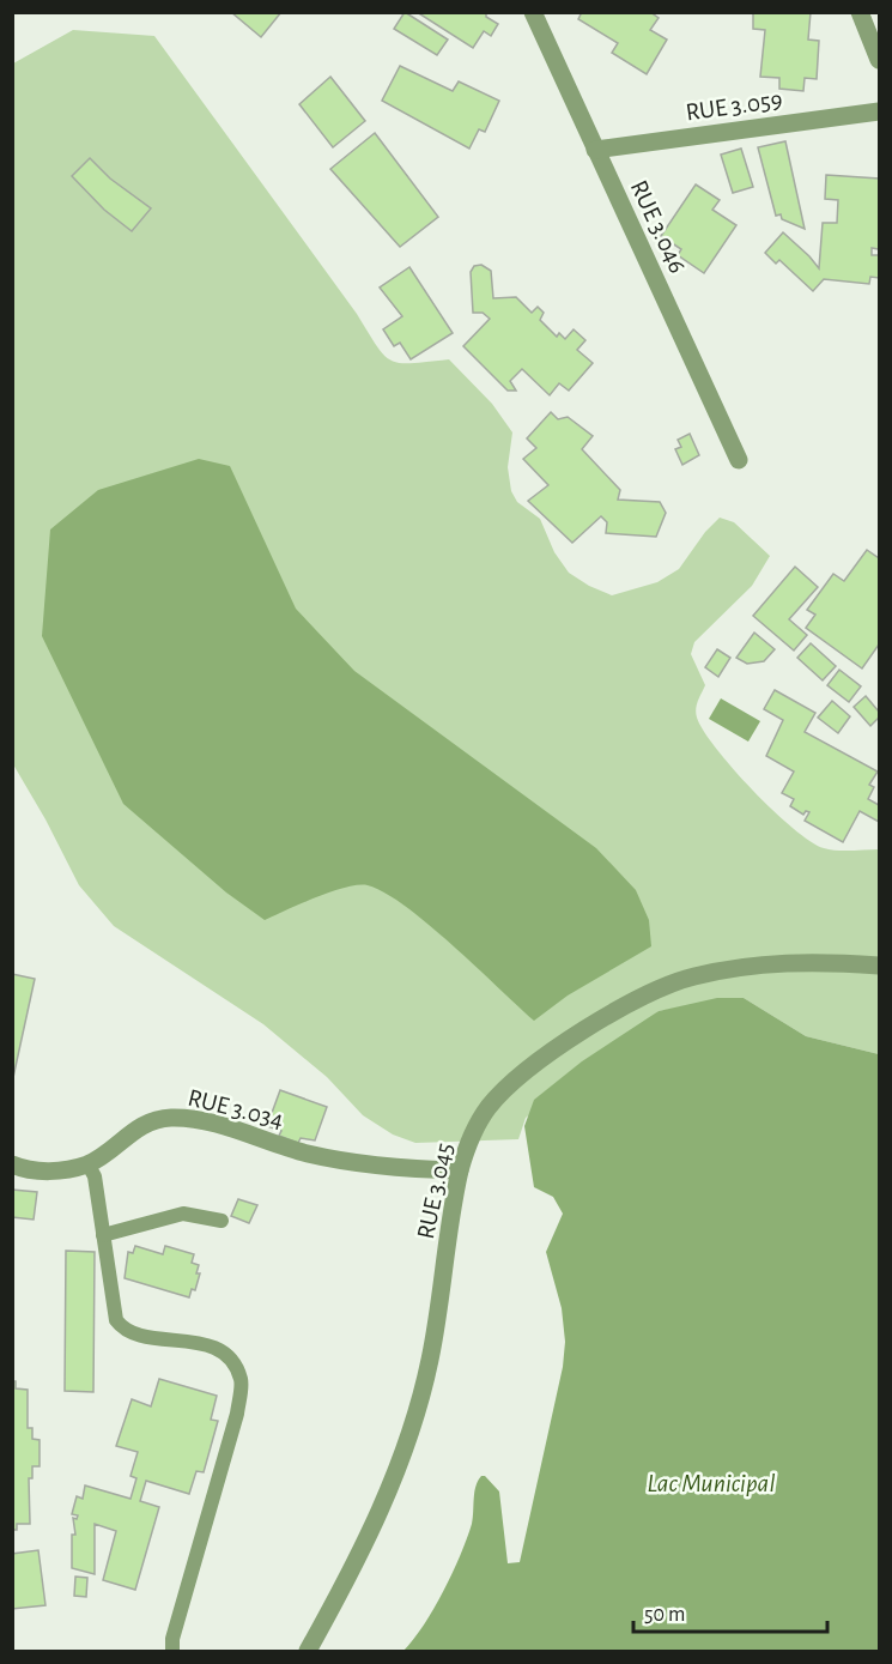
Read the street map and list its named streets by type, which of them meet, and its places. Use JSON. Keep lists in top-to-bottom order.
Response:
{
  "streets": {
    "street": [
      "RUE 3.059",
      "RUE 3.046",
      "RUE 3.034",
      "RUE 3.045"
    ]
  },
  "crossings": [
    ["RUE 3.059", "RUE 3.046"],
    ["RUE 3.034", "RUE 3.045"]
  ],
  "water": ["Lac Municipal"],
  "scale_bar": "50 m"
}
